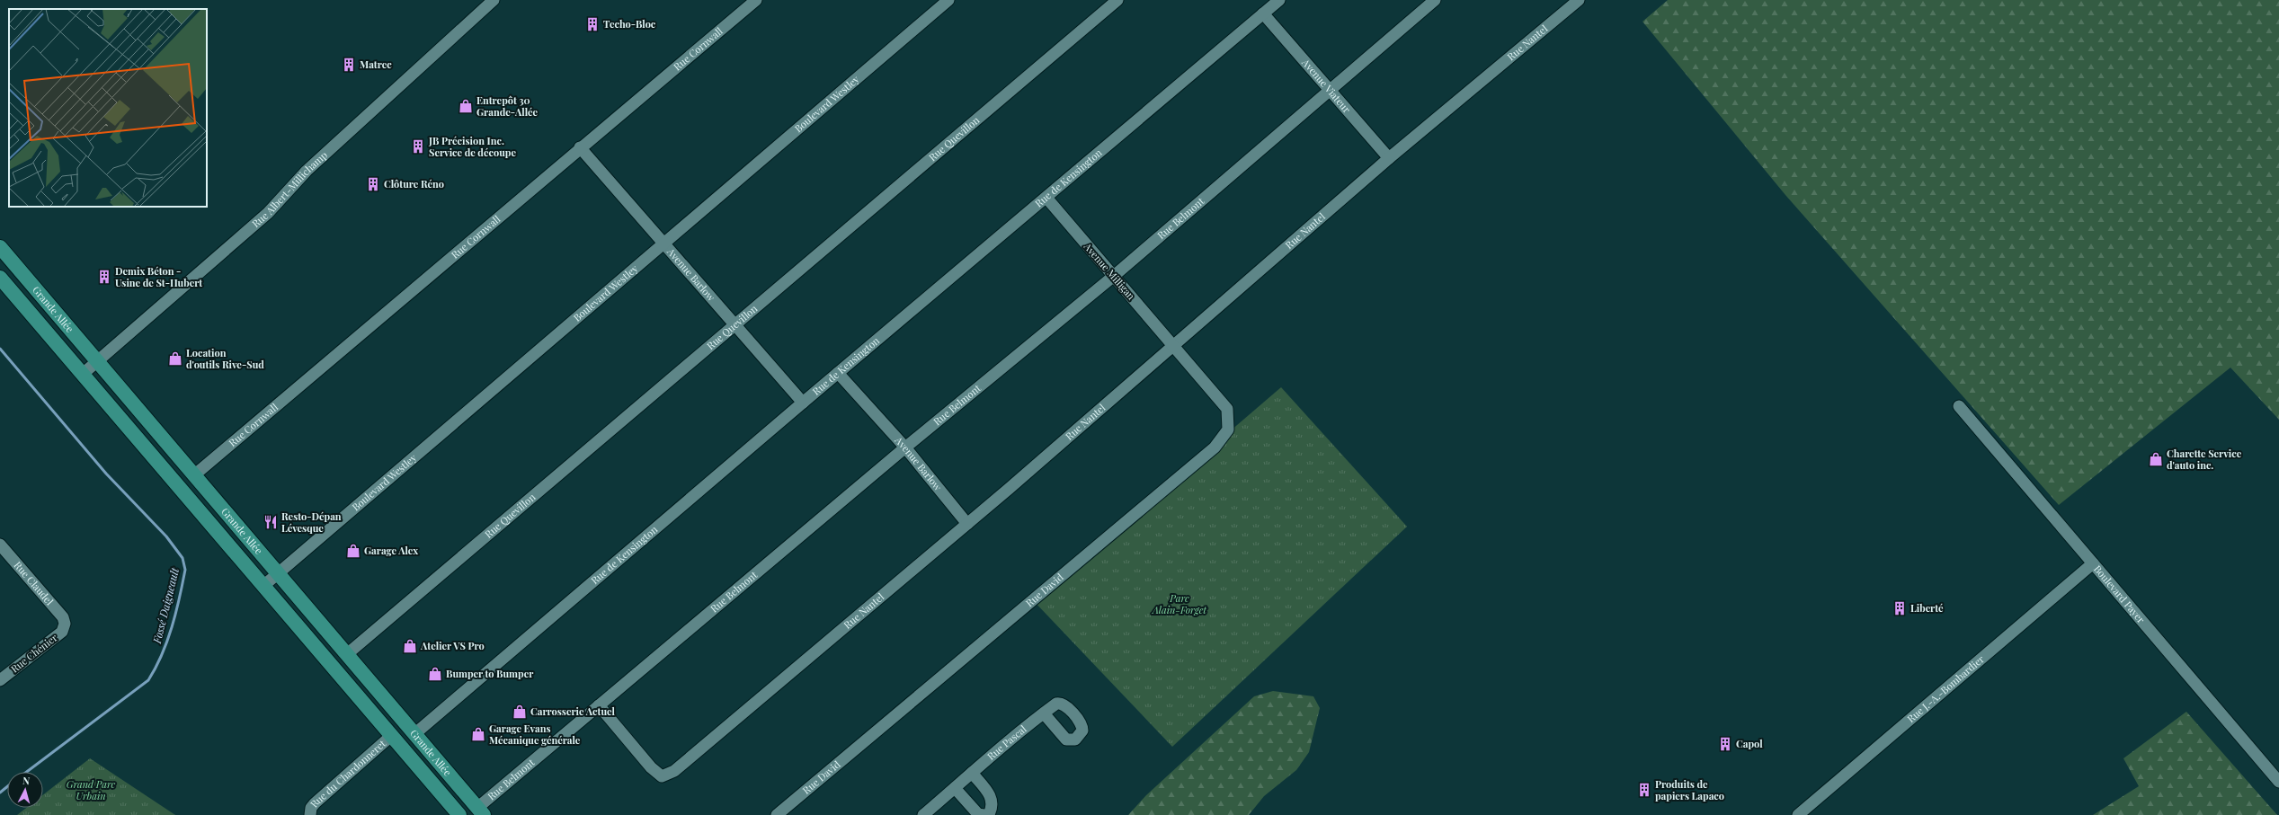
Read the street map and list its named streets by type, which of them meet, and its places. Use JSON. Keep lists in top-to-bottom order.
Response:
{
  "streets": {
    "main road": ["Grande Allée"],
    "street": [
      "Rue Nantel",
      "Rue Cornwall",
      "Avenue Viateur",
      "Boulevard Westley",
      "Rue Quevillon",
      "Rue de Kensington",
      "Rue Albert-Millichamp",
      "Rue Belmont",
      "Avenue Milligan",
      "Avenue Barlow",
      "Rue Claudel",
      "Rue David",
      "Boulevard Payer",
      "Rue Chénier",
      "Rue J.-A.-Bombardier",
      "Rue Pascal",
      "Rue du Chardonneret"
    ]
  },
  "crossings": [
    ["Rue Nantel", "Avenue Viateur"],
    ["Rue Nantel", "Rue Belmont"],
    ["Rue Nantel", "Avenue Milligan"],
    ["Rue Nantel", "Avenue Barlow"],
    ["Rue Nantel", "Rue David"],
    ["Rue Cornwall", "Avenue Barlow"],
    ["Rue Cornwall", "Grande Allée"],
    ["Avenue Viateur", "Rue de Kensington"],
    ["Avenue Viateur", "Rue Belmont"],
    ["Boulevard Westley", "Avenue Barlow"],
    ["Boulevard Westley", "Grande Allée"],
    ["Rue Quevillon", "Avenue Barlow"],
    ["Rue Quevillon", "Grande Allée"],
    ["Rue de Kensington", "Avenue Milligan"],
    ["Rue de Kensington", "Avenue Barlow"],
    ["Rue de Kensington", "Grande Allée"],
    ["Rue Albert-Millichamp", "Grande Allée"],
    ["Rue Belmont", "Avenue Milligan"],
    ["Rue Belmont", "Avenue Barlow"],
    ["Rue Belmont", "Grande Allée"],
    ["Avenue Milligan", "Rue David"],
    ["Grande Allée", "Rue du Chardonneret"],
    ["Rue Claudel", "Rue Chénier"],
    ["Boulevard Payer", "Rue J.-A.-Bombardier"]
  ],
  "water": ["Fossé Daigneault"],
  "parks": ["Parc Alain-Forget", "Grand Parc Urbain"],
  "places": {
    "building": [
      "Techo-Bloc",
      "Matrec",
      "JB Précision Inc. Service de découpe",
      "Clôture Réno",
      "Demix Béton - Usine de St-Hubert",
      "Liberté",
      "Capol",
      "Produits de papiers Lapaco"
    ],
    "shop": [
      "Entrepôt 30 Grande-Allée",
      "Location d'outils Rive-Sud",
      "Charette Service d'auto inc.",
      "Garage Alex",
      "Atelier VS Pro",
      "Bumper to Bumper",
      "Carrosserie Actuel",
      "Garage Evans Mécanique générale"
    ],
    "restaurant": ["Resto-Dépan Lévesque"]
  },
  "north": "top"
}
